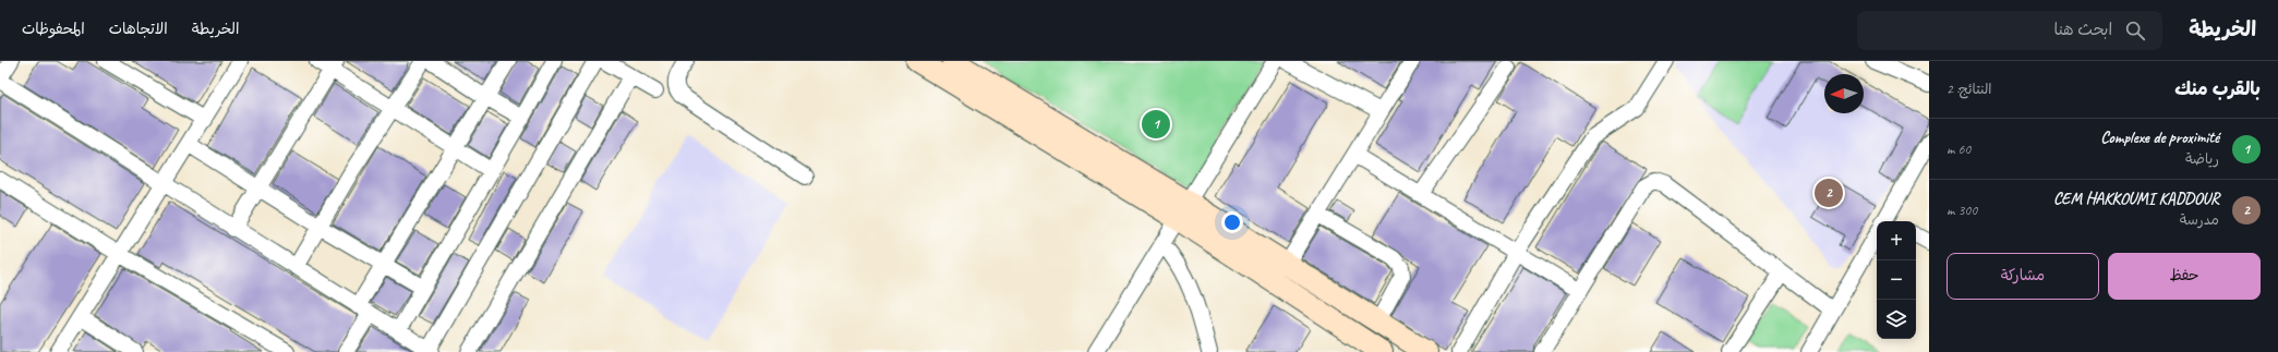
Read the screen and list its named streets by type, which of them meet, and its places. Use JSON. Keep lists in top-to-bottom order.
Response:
{
  "north": "left",
  "page": {
    "header": "الخريطة",
    "search": "ابحث هنا",
    "nav": ["الخريطة", "الاتجاهات", "المحفوظات"],
    "heading": ["بالقرب منك", "النتائج: 2"],
    "pins": ["1", "2"],
    "list": [
      {
        "mark": "1",
        "name": "Complexe de proximité",
        "note": "رياضة",
        "value": "60 m"
      },
      {
        "mark": "2",
        "name": "CEM HAKKOUMI KADDOUR",
        "note": "مدرسة",
        "value": "300 m"
      }
    ],
    "map_buttons": ["+", "−"],
    "buttons": ["حفظ", "مشاركة"]
  }
}
